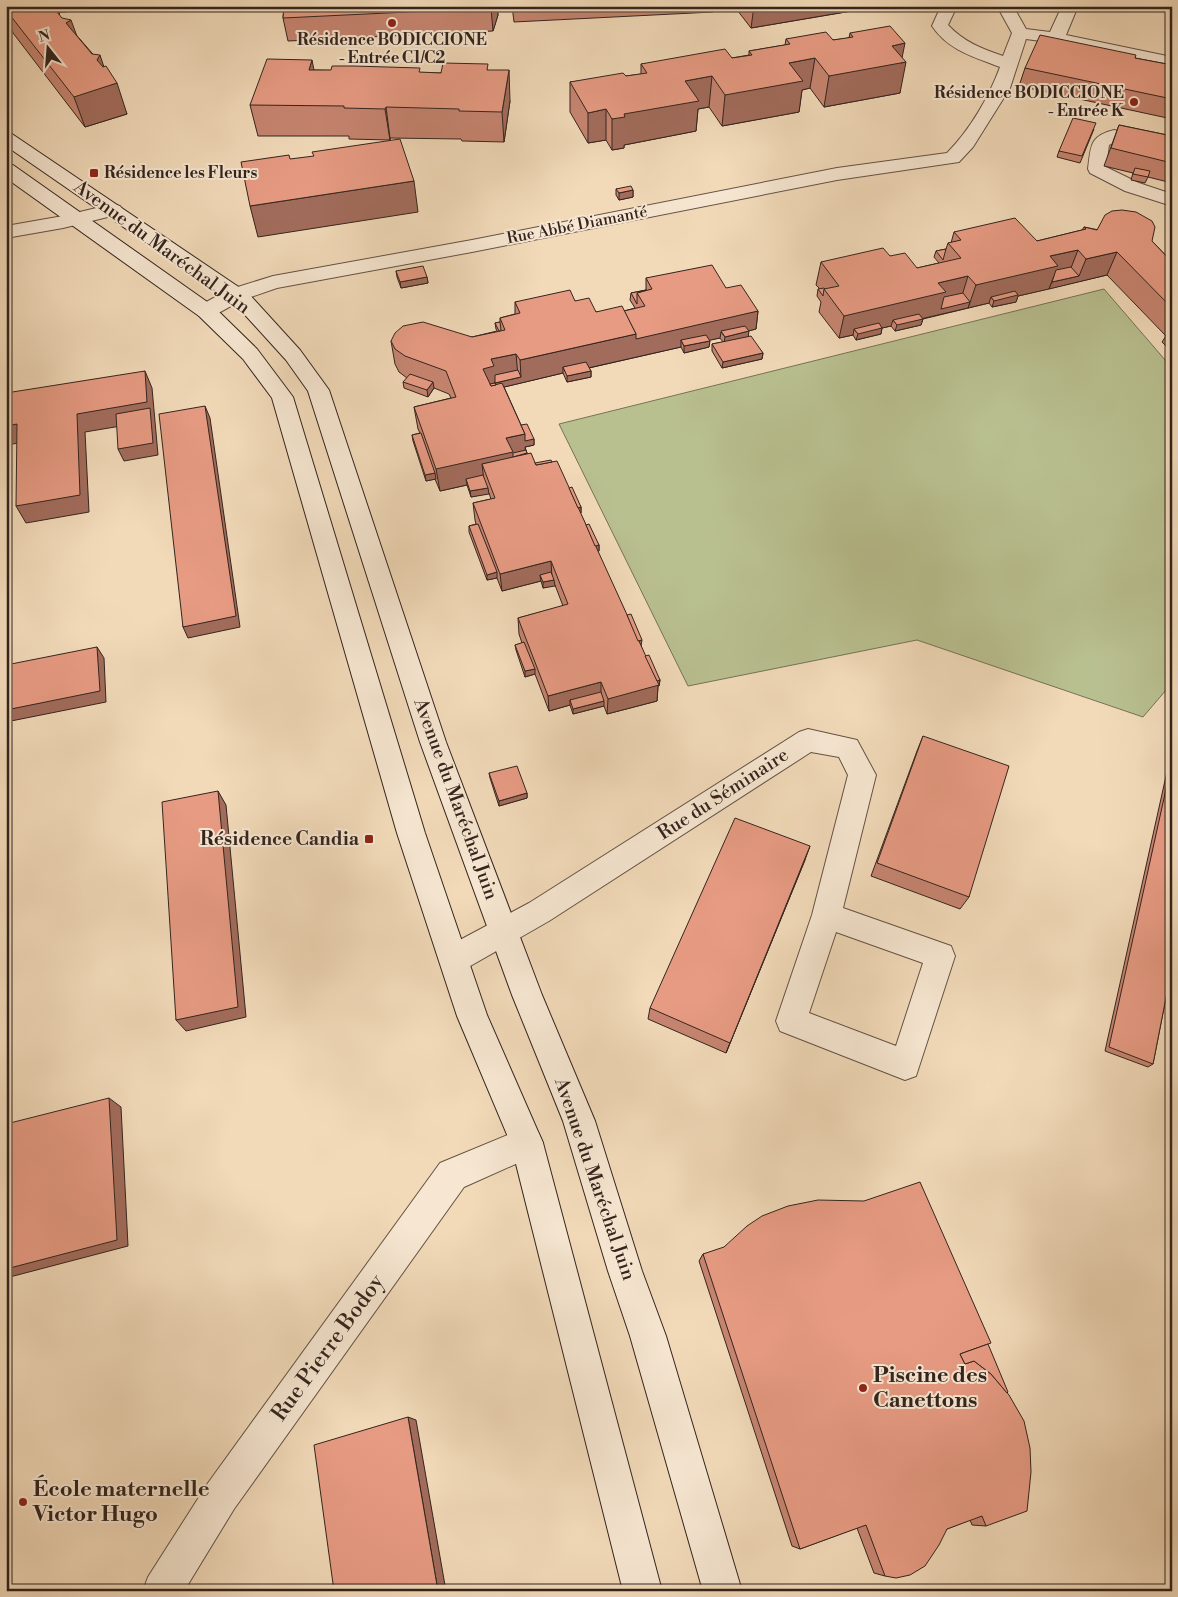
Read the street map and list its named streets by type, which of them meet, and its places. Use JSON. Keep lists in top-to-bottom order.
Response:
{
  "streets": {
    "street": [
      "Rue Abbé Diamanté",
      "Avenue du Maréchal Juin",
      "Rue du Séminaire",
      "Rue Pierre Bodoy"
    ]
  },
  "crossings": [
    ["Rue Abbé Diamanté", "Avenue du Maréchal Juin"],
    ["Avenue du Maréchal Juin", "Rue du Séminaire"],
    ["Avenue du Maréchal Juin", "Rue Pierre Bodoy"]
  ],
  "places": {
    "other": [
      "Résidence BODICCIONE - Entrée C1/C2",
      "Résidence BODICCIONE - Entrée K",
      "Piscine des Canettons",
      "École maternelle Victor Hugo"
    ],
    "transit": ["Résidence les Fleurs", "Résidence Candia"]
  },
  "north": "top"
}
